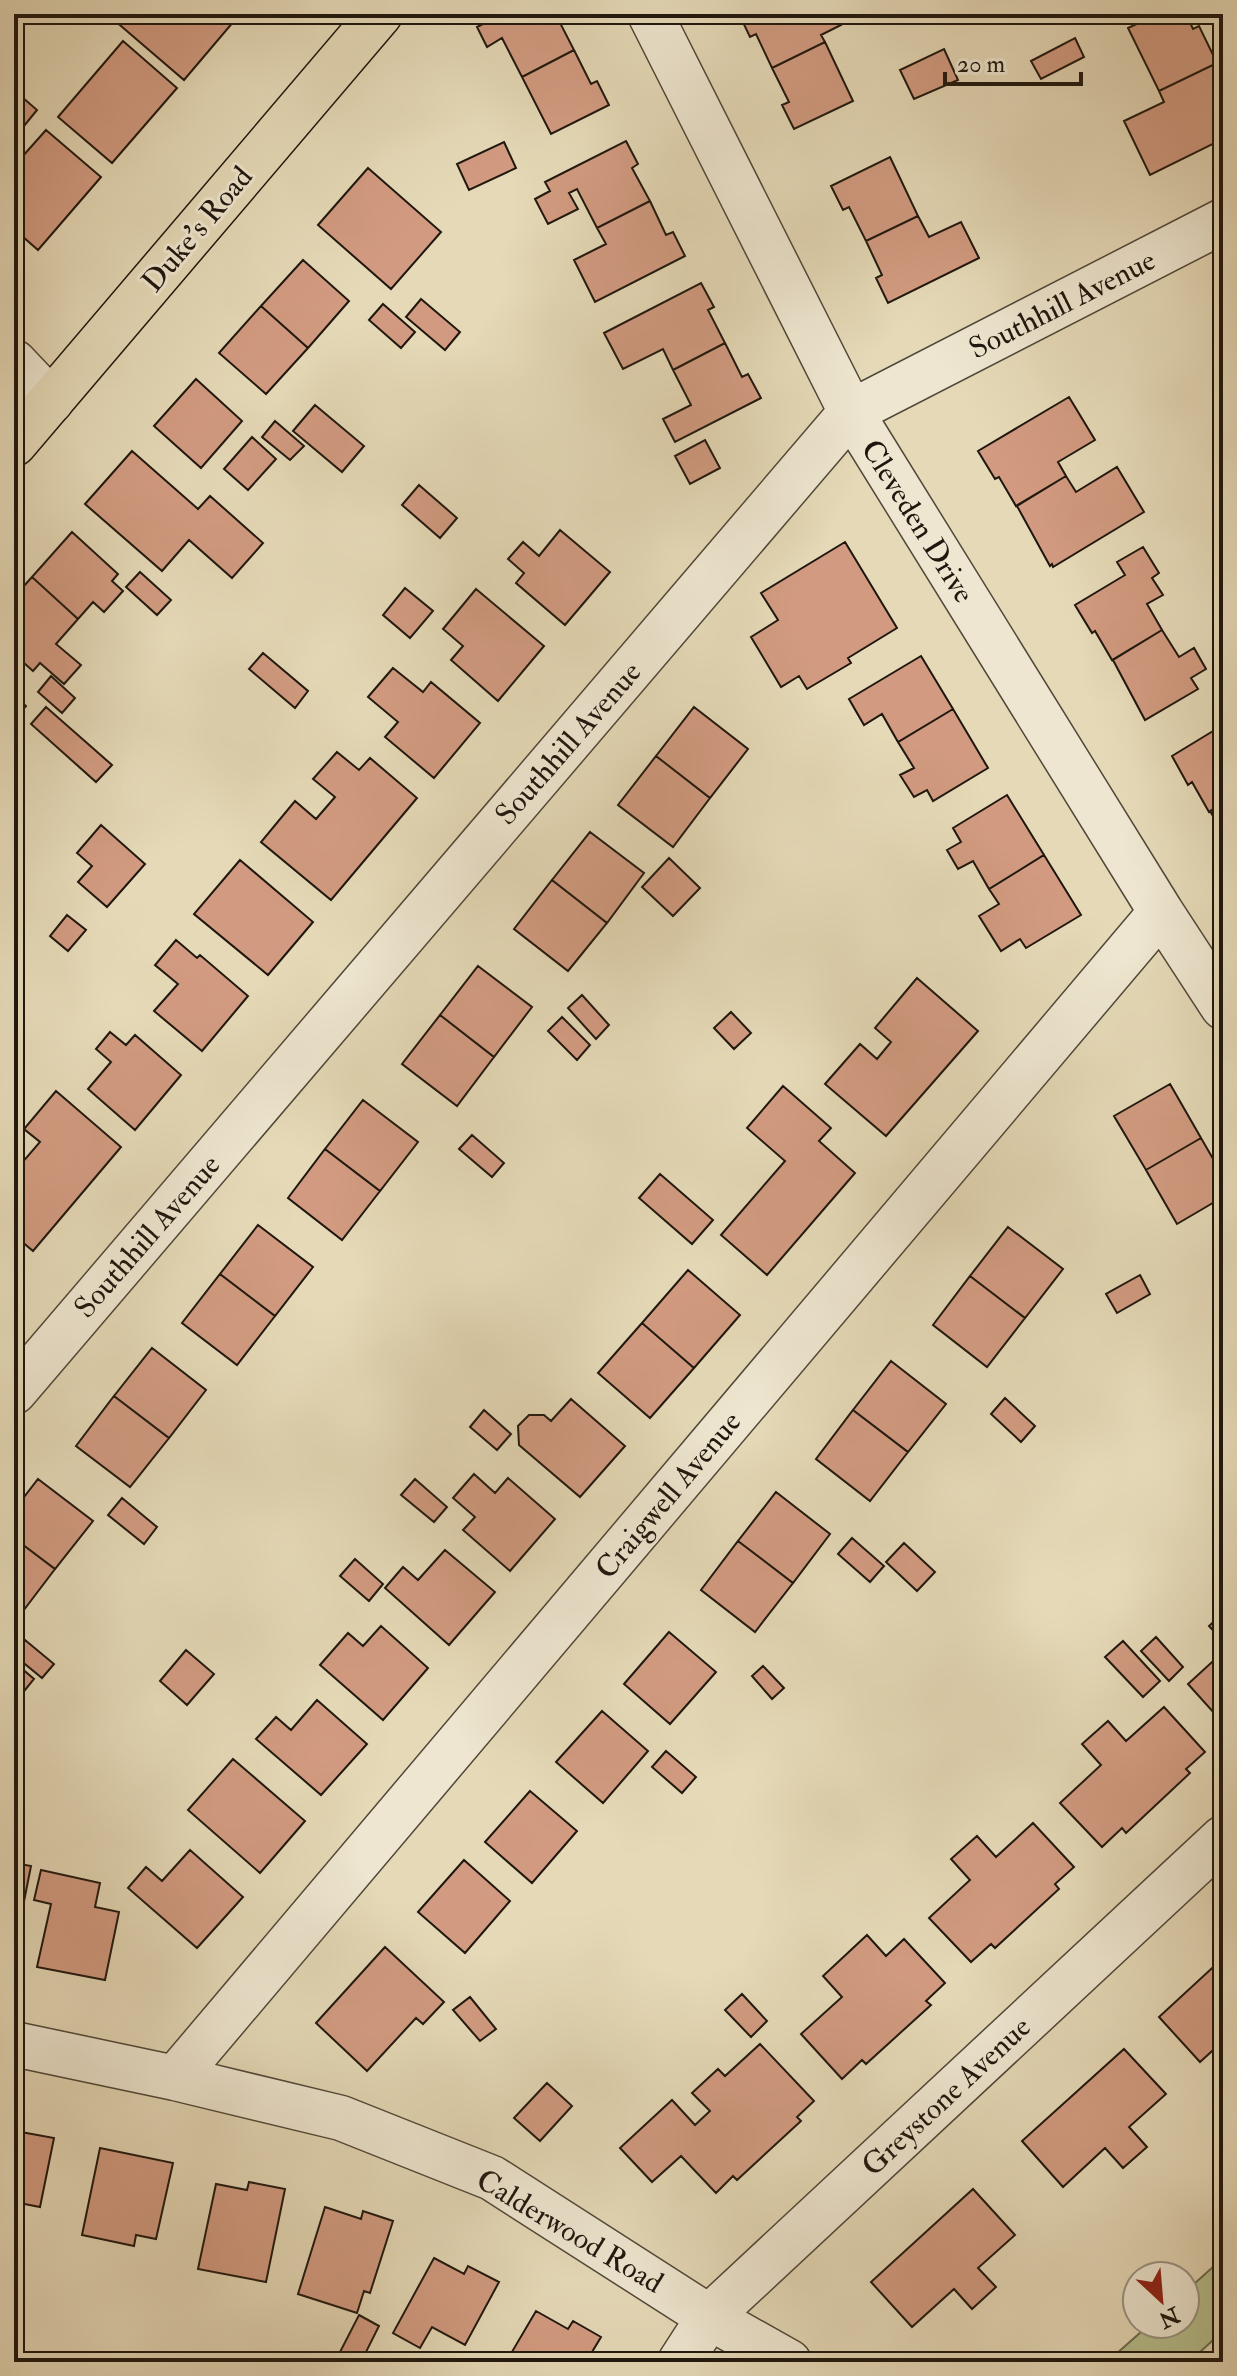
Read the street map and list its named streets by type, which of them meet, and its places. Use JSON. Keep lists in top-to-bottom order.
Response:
{
  "streets": {
    "main road": ["Duke's Road"],
    "street": [
      "Southhill Avenue",
      "Cleveden Drive",
      "Craigwell Avenue",
      "Greystone Avenue",
      "Calderwood Road"
    ]
  },
  "crossings": [
    ["Southhill Avenue", "Cleveden Drive"],
    ["Cleveden Drive", "Craigwell Avenue"],
    ["Craigwell Avenue", "Calderwood Road"],
    ["Greystone Avenue", "Calderwood Road"]
  ],
  "scale_bar": "20 m",
  "north": "bottom right"
}
